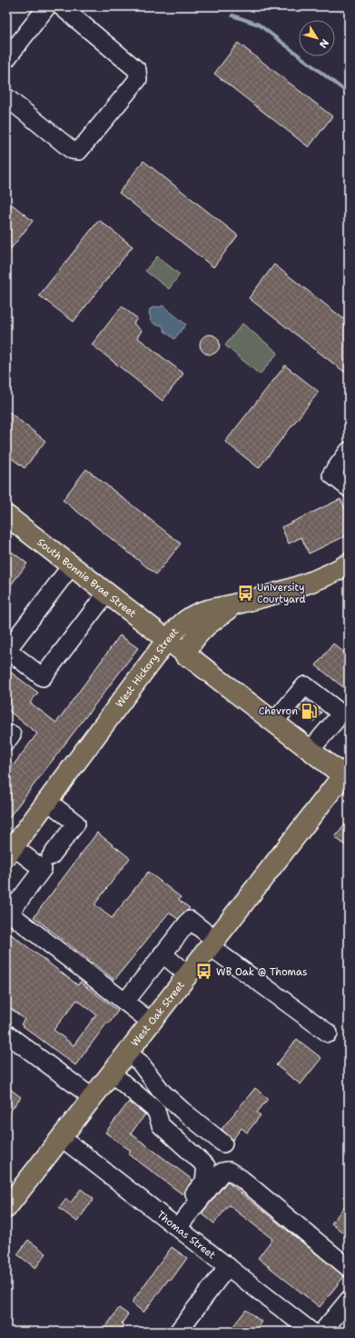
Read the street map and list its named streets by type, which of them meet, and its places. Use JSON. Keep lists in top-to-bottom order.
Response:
{
  "streets": {
    "main road": ["South Bonnie Brae Street", "West Hickory Street", "West Oak Street"],
    "street": ["Thomas Street"]
  },
  "crossings": [
    ["South Bonnie Brae Street", "West Hickory Street"],
    ["South Bonnie Brae Street", "West Oak Street"],
    ["West Oak Street", "Thomas Street"]
  ],
  "places": {
    "bus stop": ["University Courtyard", "WB Oak @ Thomas"],
    "fuel station": ["Chevron"]
  },
  "north": "bottom right"
}
